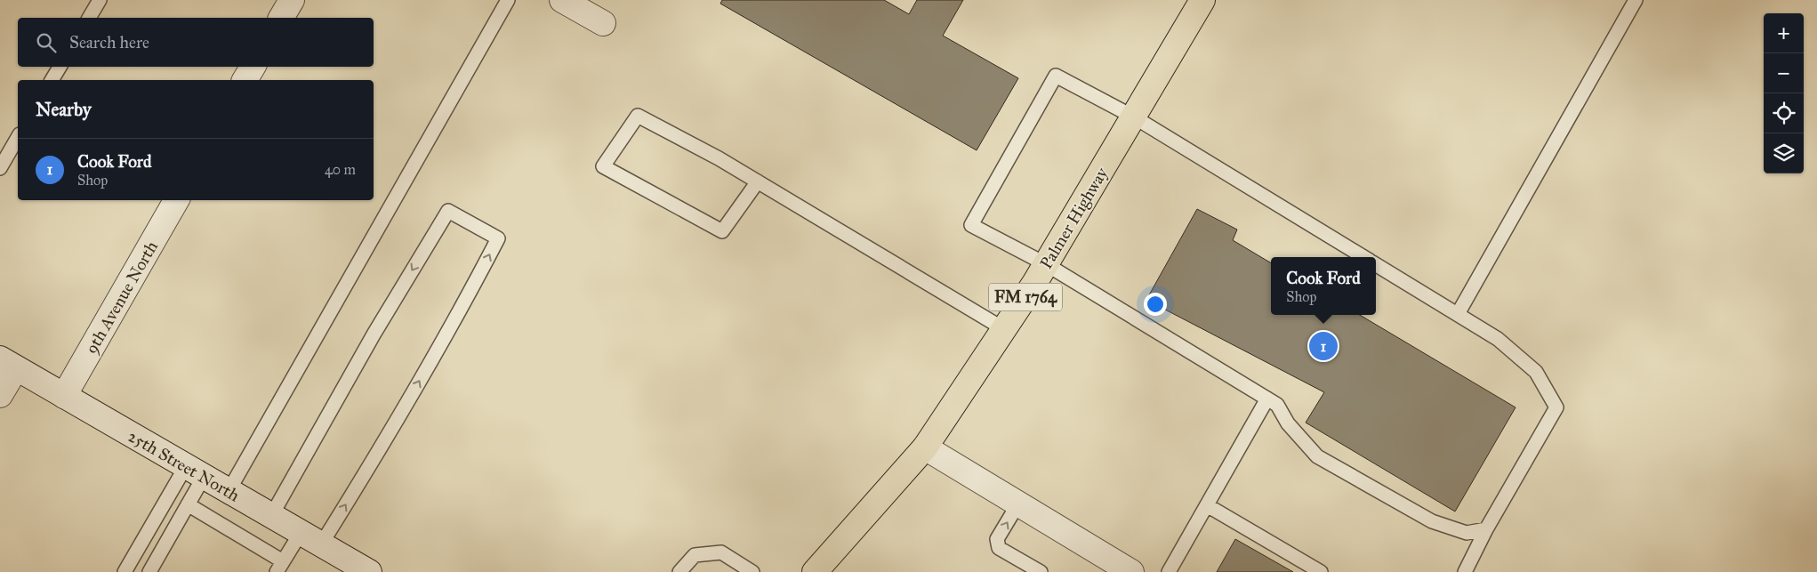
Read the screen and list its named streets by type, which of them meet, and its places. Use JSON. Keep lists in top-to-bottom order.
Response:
{
  "streets": {
    "main road": ["Palmer Highway", "FM 1764"],
    "street": ["9th Avenue North", "25th Street North"]
  },
  "crossings": [
    ["9th Avenue North", "25th Street North"]
  ],
  "page": {
    "map_buttons": ["+", "−"],
    "search": "Search here",
    "heading": "Nearby",
    "list": [
      {
        "mark": "1",
        "name": "Cook Ford",
        "note": "Shop",
        "value": "40 m"
      }
    ],
    "popup": ["Cook Ford", "Shop"],
    "pins": "1"
  }
}
